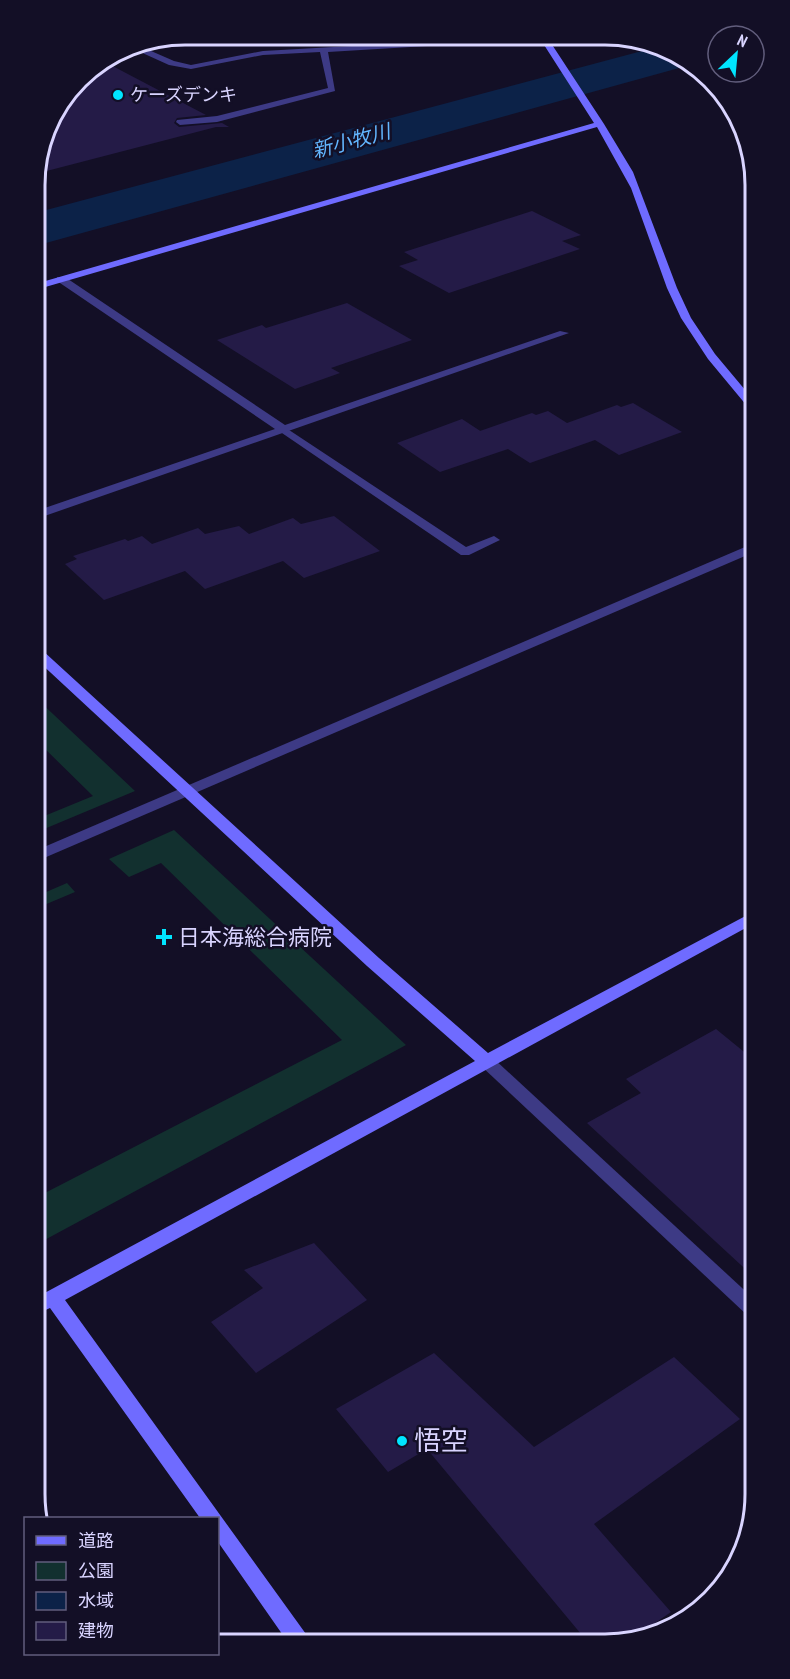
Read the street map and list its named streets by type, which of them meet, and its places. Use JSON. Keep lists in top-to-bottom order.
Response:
{
  "water": ["新小牧川"],
  "places": {
    "other": ["ケーズデンキ", "悟空"],
    "health": ["日本海総合病院"]
  },
  "legend": [
    "道路",
    "公園",
    "水域",
    "建物"
  ],
  "north": "top right"
}
